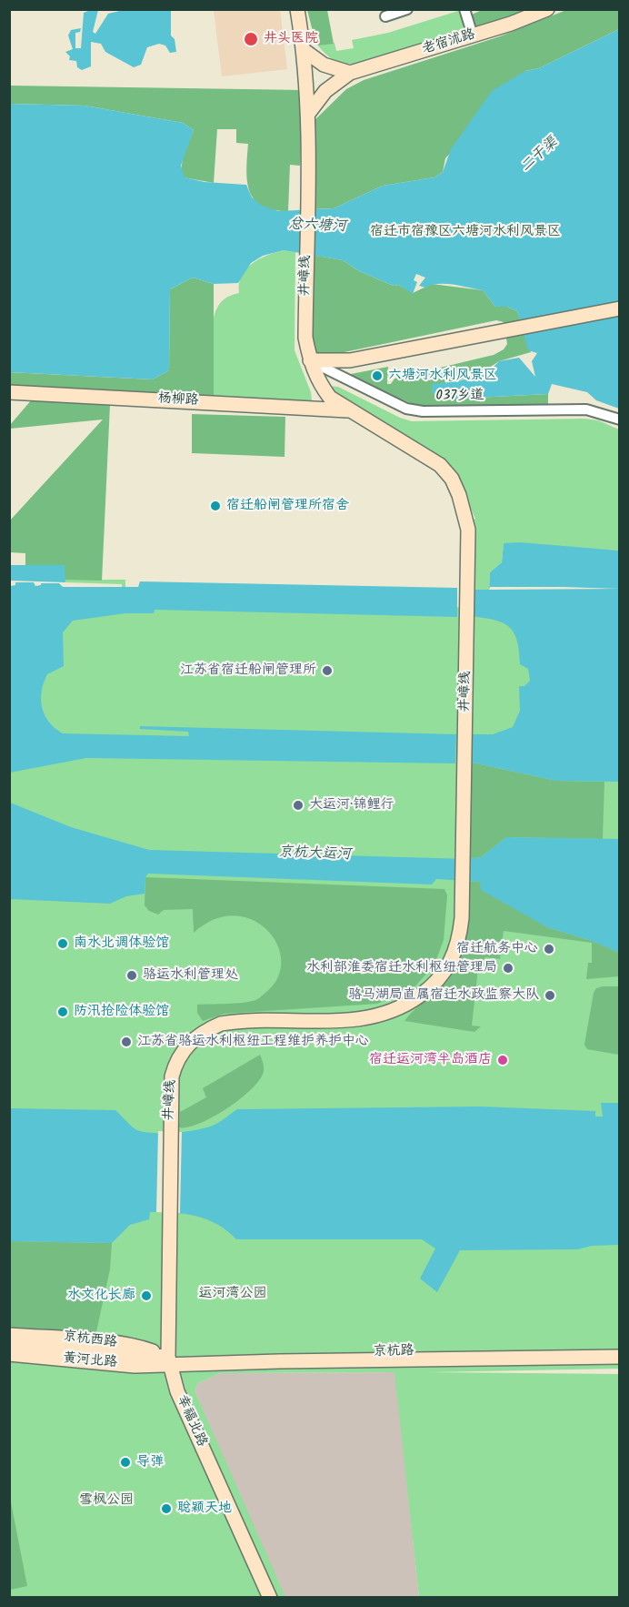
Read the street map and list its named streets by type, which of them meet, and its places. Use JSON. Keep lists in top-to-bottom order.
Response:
{
  "streets": {
    "main road": [
      "老宿沭路",
      "井嶂线",
      "杨柳路",
      "京杭西路",
      "京杭路",
      "黄河北路",
      "幸福北路"
    ],
    "street": ["037乡道"]
  },
  "crossings": [
    ["老宿沭路", "井嶂线"],
    ["井嶂线", "037乡道"],
    ["井嶂线", "杨柳路"],
    ["井嶂线", "幸福北路"],
    ["京杭西路", "京杭路"],
    ["京杭西路", "黄河北路"],
    ["京杭西路", "幸福北路"],
    ["京杭路", "黄河北路"],
    ["京杭路", "幸福北路"],
    ["黄河北路", "幸福北路"]
  ],
  "water": ["二干渠", "总六塘河", "京杭大运河"],
  "parks": ["宿迁市宿豫区六塘河水利风景区", "运河湾公园", "雪枫公园"],
  "places": [
    "井头医院",
    "六塘河水利风景区",
    "宿迁船闸管理所宿舍",
    "江苏省宿迁船闸管理所",
    "大运河·锦鲤行",
    "南水北调体验馆",
    "宿迁航务中心",
    "水利部淮委宿迁水利枢纽管理局",
    "骆运水利管理处",
    "骆马湖局直属宿迁水政监察大队",
    "防汛抢险体验馆",
    "江苏省骆运水利枢纽工程维护养护中心",
    "宿迁运河湾半岛酒店",
    "水文化长廊",
    "导弹",
    "聪颖天地"
  ]
}
